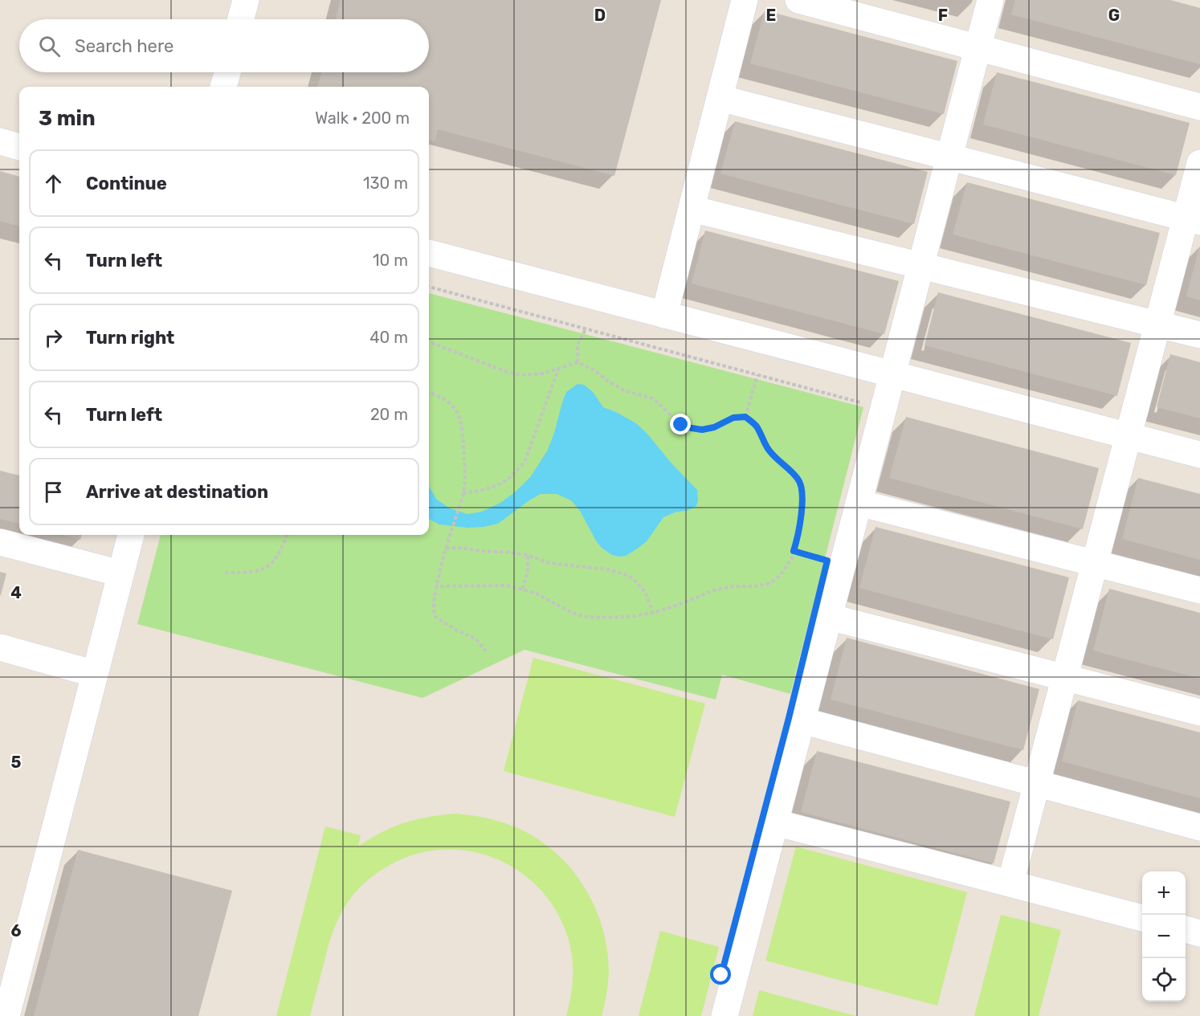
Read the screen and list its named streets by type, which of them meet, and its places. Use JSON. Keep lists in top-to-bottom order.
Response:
{
  "page": {
    "search": "Search here",
    "heading": ["3 min", "Walk · 200 m"],
    "list": [
      ["Continue", "130 m"],
      ["Turn left", "10 m"],
      ["Turn right", "40 m"],
      ["Turn left", "20 m"],
      "Arrive at destination"
    ],
    "map_buttons": ["+", "−"]
  },
  "grid": {
    "columns": [
      "D",
      "E",
      "F",
      "G"
    ],
    "rows": ["4", "5", "6"]
  }
}
